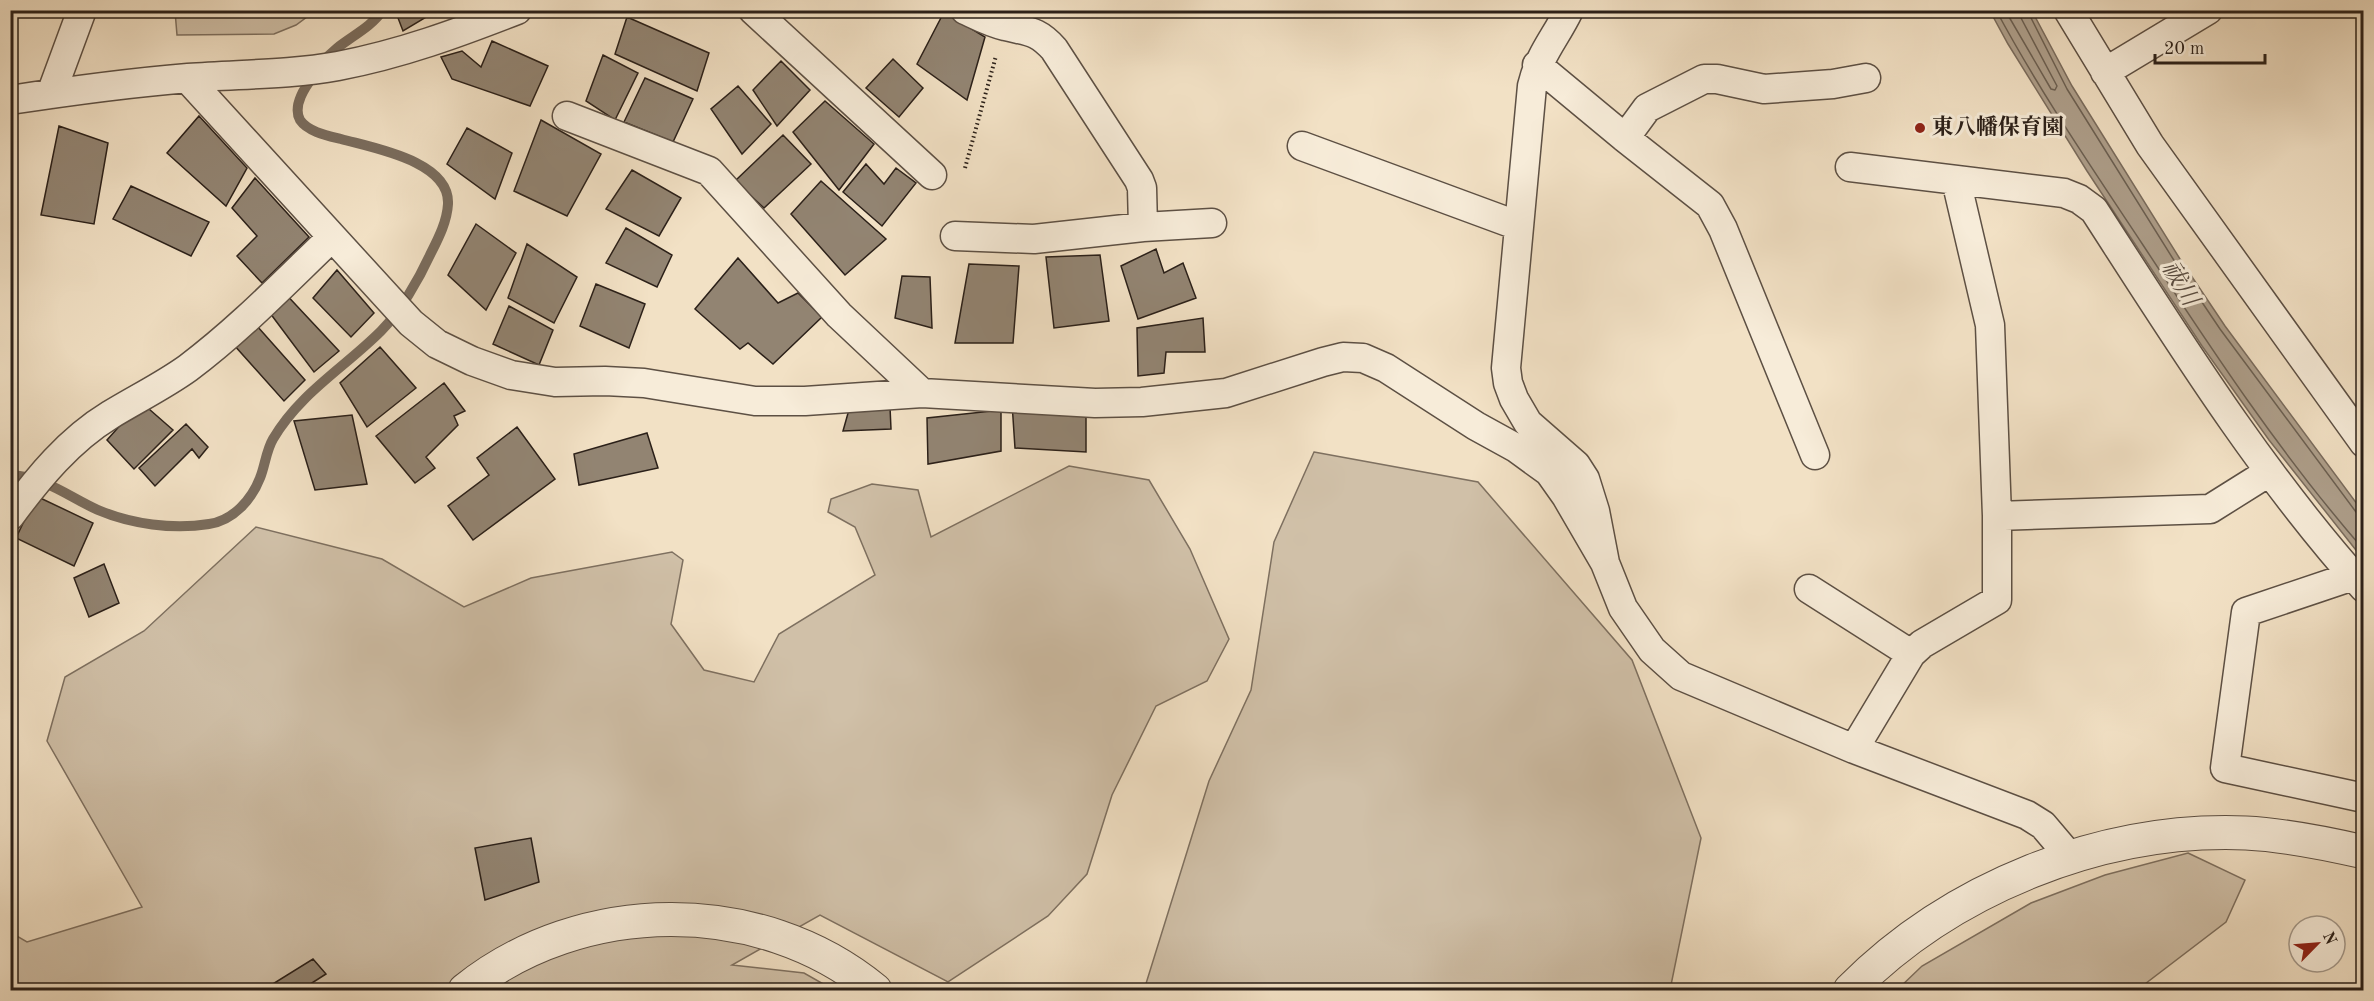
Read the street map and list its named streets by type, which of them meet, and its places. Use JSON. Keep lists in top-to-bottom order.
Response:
{
  "water": ["祓川"],
  "places": ["東八幡保育園"],
  "scale_bar": "20 m",
  "north": "top right"
}
